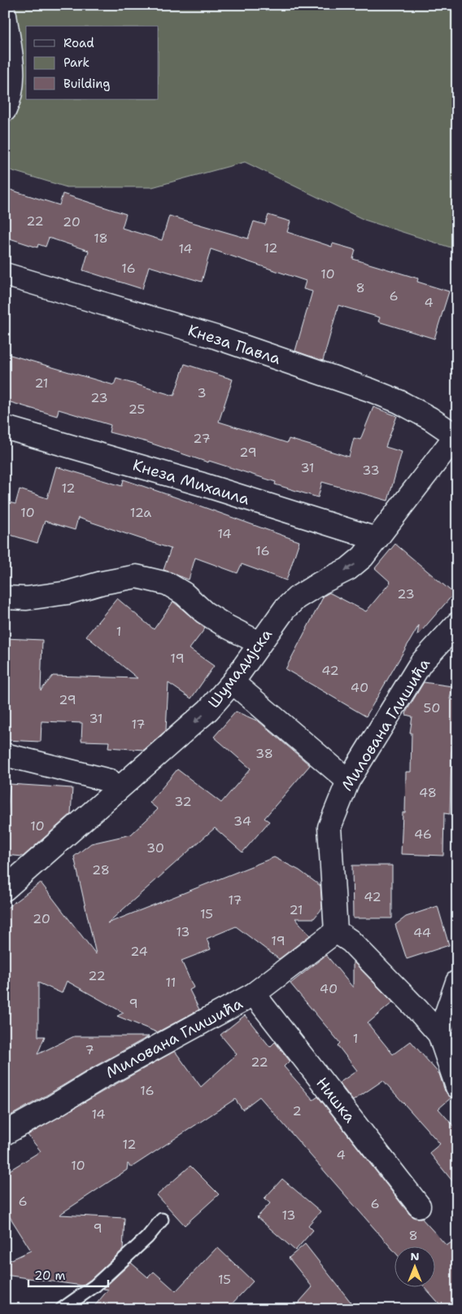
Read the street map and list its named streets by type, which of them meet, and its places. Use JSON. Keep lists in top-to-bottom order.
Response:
{
  "streets": {
    "street": [
      "Кнеза Павла",
      "Кнеза Михаила",
      "Шумадијска",
      "Милована Глишића",
      "Нишка"
    ]
  },
  "crossings": [
    ["Кнеза Павла", "Шумадијска"],
    ["Кнеза Михаила", "Шумадијска"],
    ["Милована Глишића", "Нишка"]
  ],
  "one_way": ["Шумадијска"],
  "house_numbers": [
    "22",
    "20",
    "18",
    "12",
    "14",
    "16",
    "10",
    "8",
    "6",
    "4",
    "21",
    "3",
    "23",
    "25",
    "27",
    "29",
    "31",
    "33",
    "12",
    "10",
    "12a",
    "14",
    "16",
    "23",
    "1",
    "19",
    "42",
    "40",
    "29",
    "50",
    "31",
    "17",
    "38",
    "48",
    "32",
    "34",
    "10",
    "46",
    "30",
    "28",
    "42",
    "17",
    "21",
    "15",
    "20",
    "13",
    "44",
    "19",
    "24",
    "22",
    "11",
    "40",
    "9",
    "1",
    "7",
    "22",
    "16",
    "2",
    "14",
    "12",
    "4",
    "10",
    "6",
    "6",
    "13",
    "9",
    "8",
    "15"
  ],
  "legend": ["Road", "Park", "Building"],
  "scale_bar": "20 m",
  "north": "top"
}
